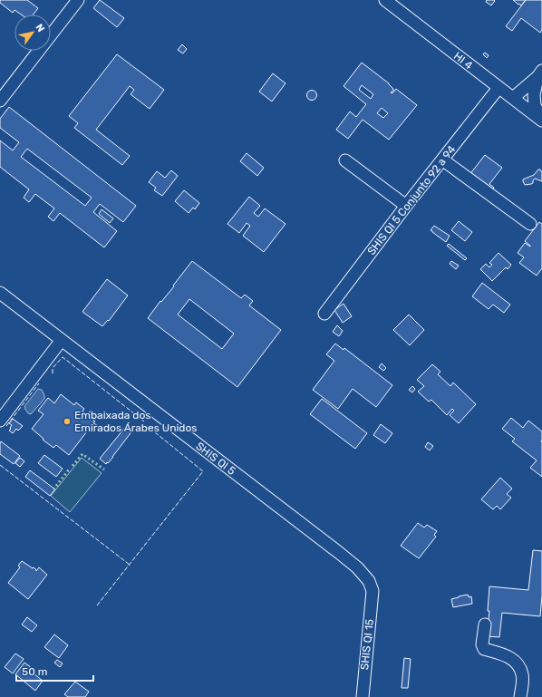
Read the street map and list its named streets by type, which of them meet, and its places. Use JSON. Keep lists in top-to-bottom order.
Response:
{
  "streets": {
    "street": [
      "HI 4",
      "SHIS QI 5 Conjunto 92 a 94",
      "SHIS QI 5",
      "SHIS QI 15"
    ]
  },
  "crossings": [
    ["HI 4", "SHIS QI 5 Conjunto 92 a 94"],
    ["SHIS QI 5", "SHIS QI 15"]
  ],
  "places": ["Embaixada dos Emirados Árabes Unidos"],
  "scale_bar": "50 m",
  "north": "top right"
}
